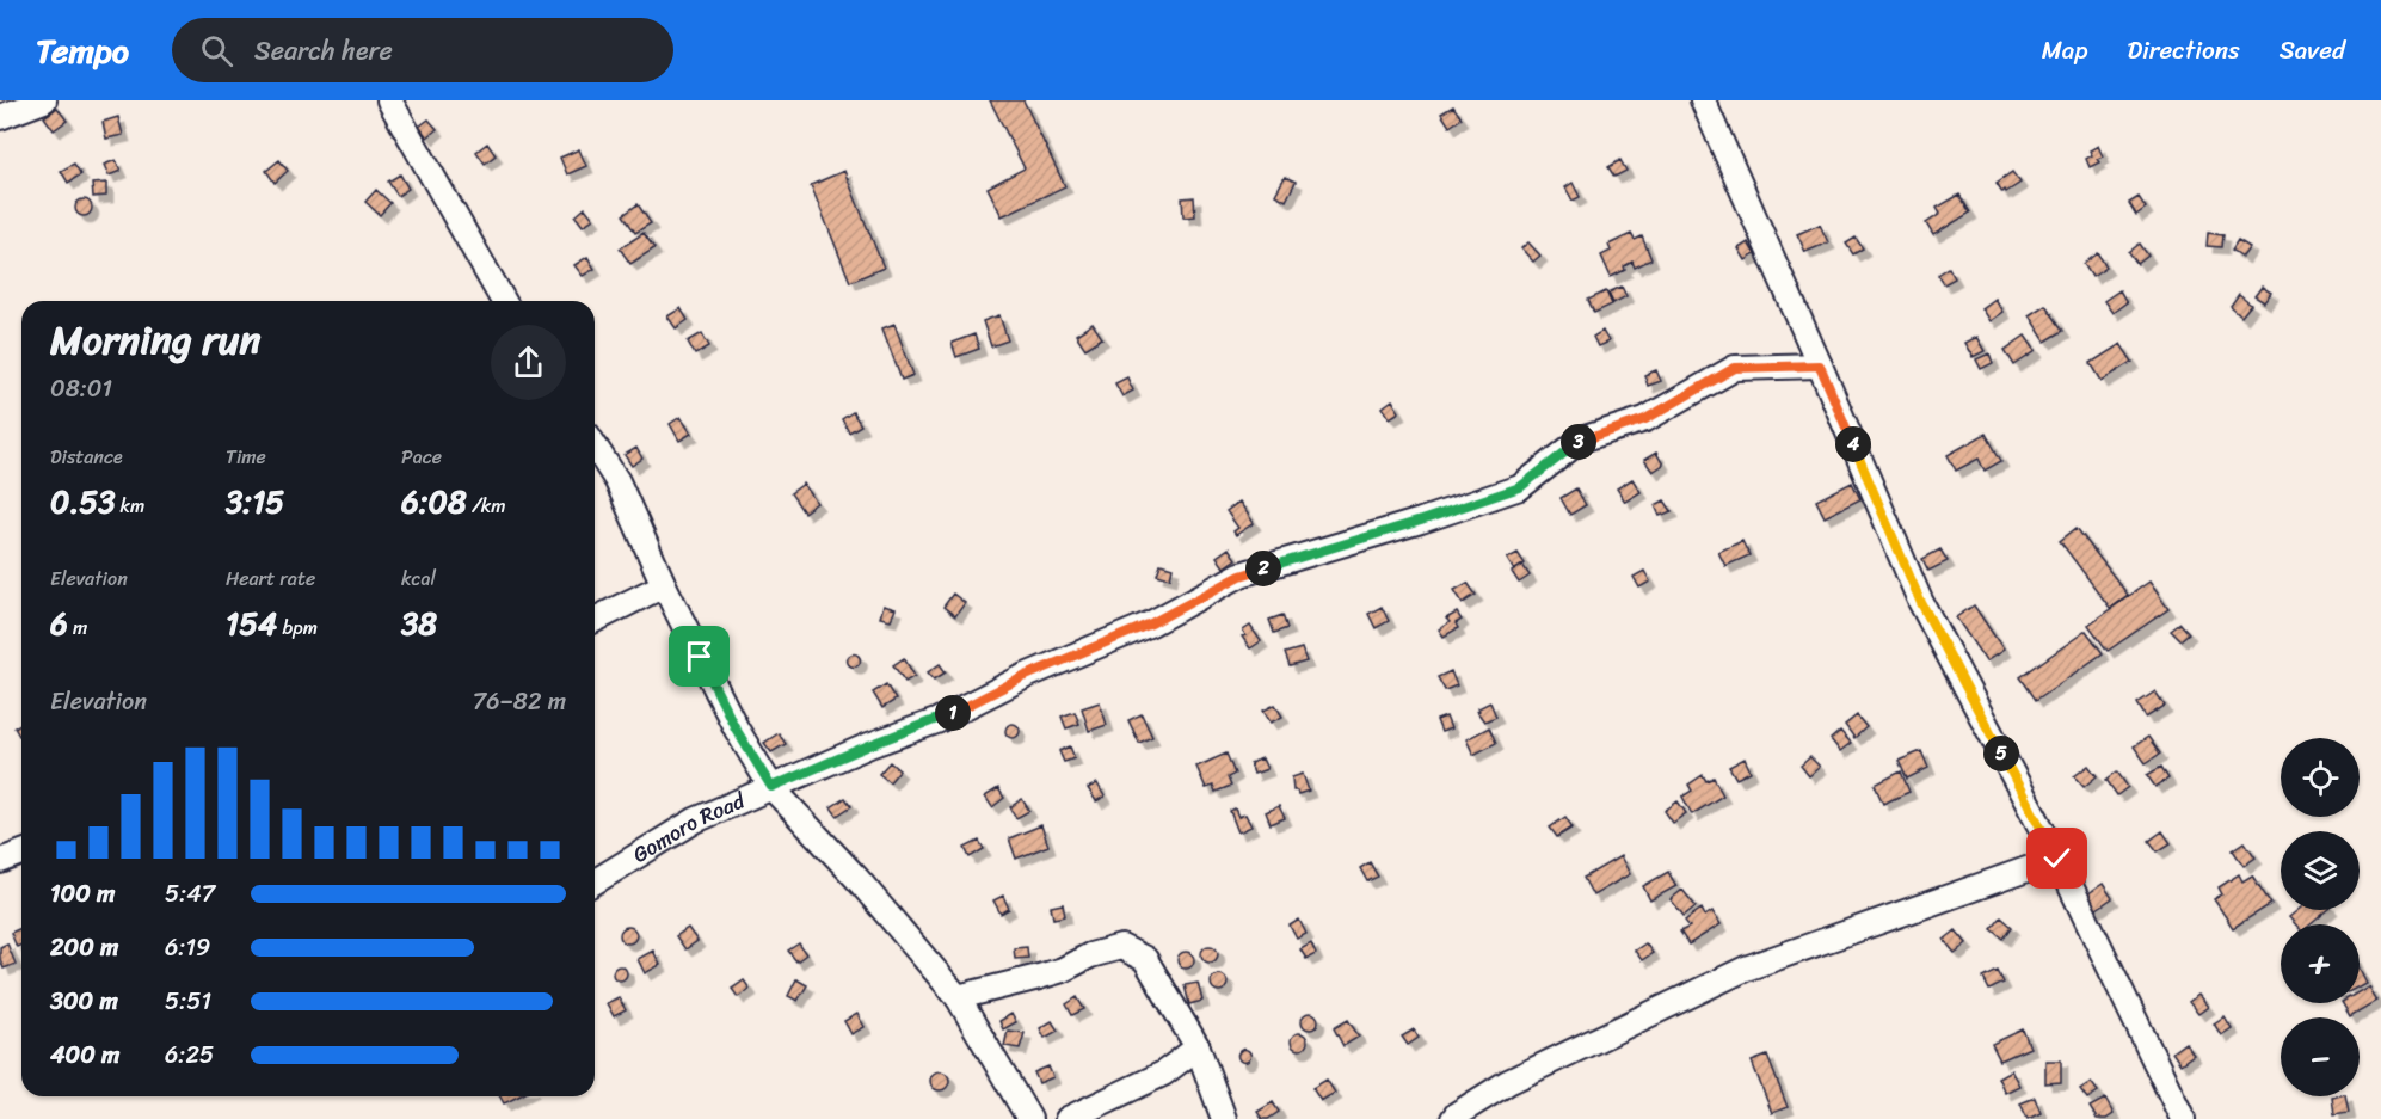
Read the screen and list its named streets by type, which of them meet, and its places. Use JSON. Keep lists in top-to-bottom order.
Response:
{
  "streets": {
    "street": ["Gomoro Road"]
  },
  "page": {
    "header": "Tempo",
    "search": "Search here",
    "nav": ["Map", "Directions", "Saved"],
    "heading": ["Morning run", "08:01"],
    "stats": [
      ["Distance", "0.53 km"],
      ["Time", "3:15"],
      ["Pace", "6:08 /km"],
      ["Elevation", "6 m"],
      ["Heart rate", "154 bpm"],
      ["kcal", "38"]
    ],
    "pins": [
      "3",
      "4",
      "2",
      "1",
      "5"
    ],
    "chart": ["Elevation", "76–82 m"],
    "map_buttons": ["+", "−"],
    "list": [
      {
        "name": "100 m",
        "note": "5:47"
      },
      {
        "name": "200 m",
        "note": "6:19"
      },
      {
        "name": "300 m",
        "note": "5:51"
      },
      {
        "name": "400 m",
        "note": "6:25"
      }
    ]
  }
}
